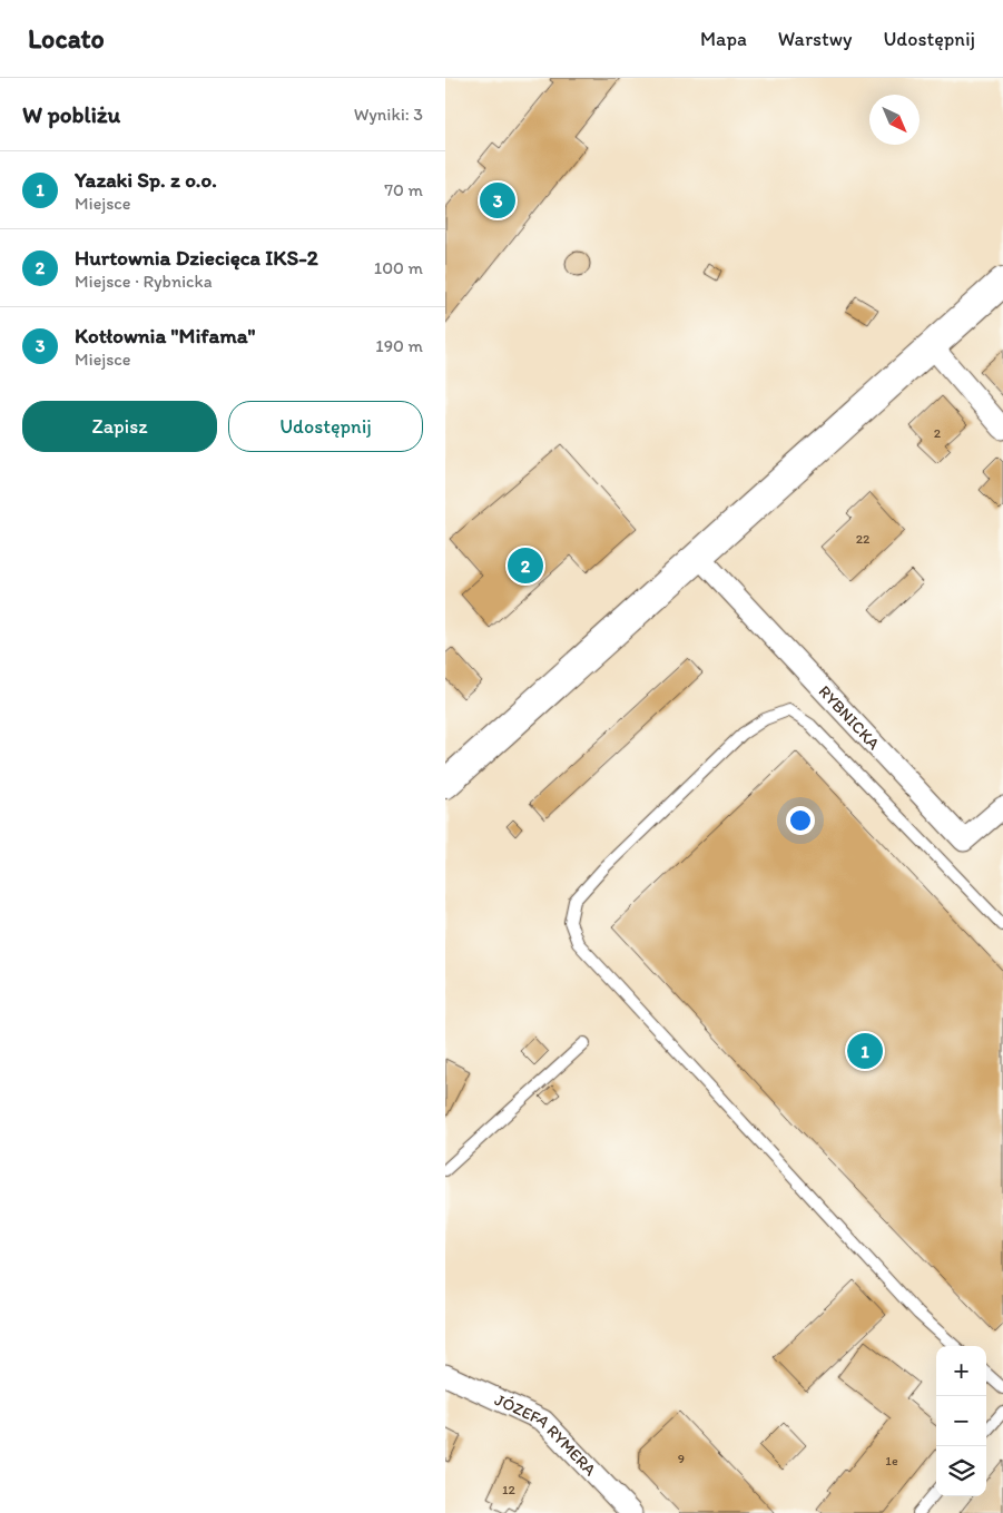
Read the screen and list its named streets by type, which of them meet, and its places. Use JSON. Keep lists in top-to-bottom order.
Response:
{
  "streets": {
    "street": ["RYBNICKA", "JÓZEFA RYMERA"]
  },
  "house_numbers": [
    "2",
    "22",
    "9",
    "1e",
    "12"
  ],
  "north": "bottom right",
  "page": {
    "header": "Locato",
    "nav": ["Mapa", "Warstwy", "Udostępnij"],
    "heading": ["W pobliżu", "Wyniki: 3"],
    "list": [
      {
        "mark": "1",
        "name": "Yazaki Sp. z o.o.",
        "note": "Miejsce",
        "value": "70 m"
      },
      {
        "mark": "2",
        "name": "Hurtownia Dziecięca IKS-2",
        "note": "Miejsce · Rybnicka",
        "value": "100 m"
      },
      {
        "mark": "3",
        "name": "Kotłownia \"Mifama\"",
        "note": "Miejsce",
        "value": "190 m"
      }
    ],
    "pins": ["3", "2", "1"],
    "buttons": ["Zapisz", "Udostępnij"],
    "map_buttons": ["+", "−"]
  }
}
